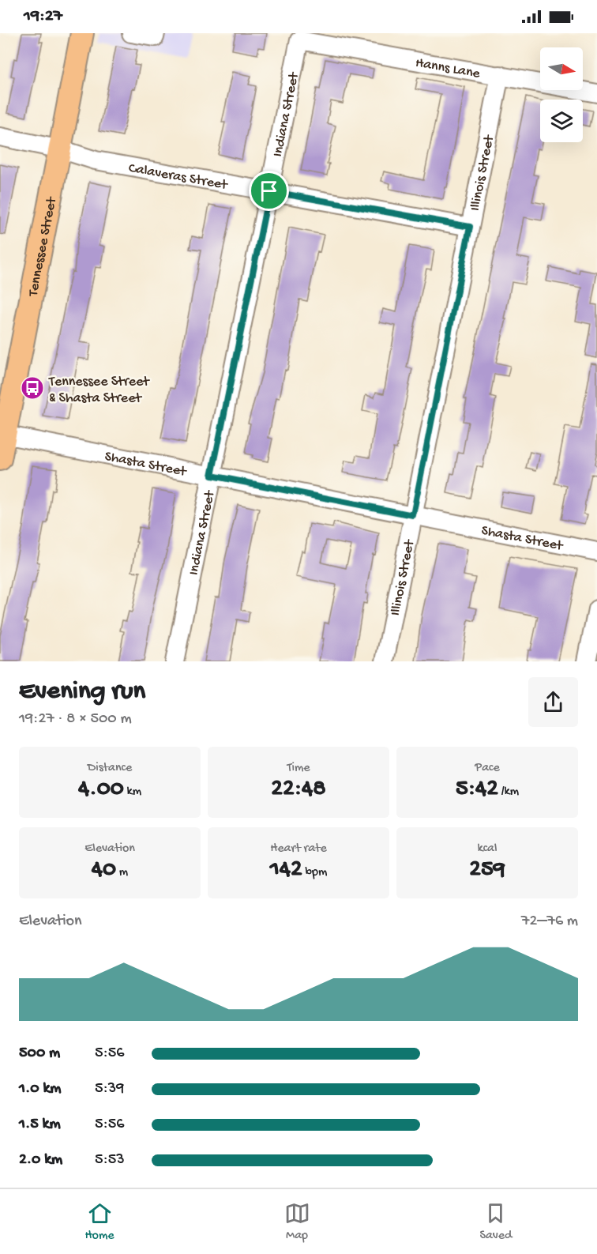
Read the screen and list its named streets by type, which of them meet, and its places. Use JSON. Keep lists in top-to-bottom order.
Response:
{
  "streets": {
    "main road": ["Tennessee Street"],
    "street": [
      "Hanns Lane",
      "Indiana Street",
      "Illinois Street",
      "Calaveras Street",
      "Shasta Street"
    ]
  },
  "crossings": [
    ["Hanns Lane", "Indiana Street"],
    ["Hanns Lane", "Illinois Street"],
    ["Indiana Street", "Calaveras Street"],
    ["Indiana Street", "Shasta Street"],
    ["Illinois Street", "Calaveras Street"],
    ["Illinois Street", "Shasta Street"],
    ["Calaveras Street", "Tennessee Street"],
    ["Tennessee Street", "Shasta Street"]
  ],
  "places": {
    "bus stop": ["Tennessee Street & Shasta Street"]
  },
  "north": "right",
  "page": {
    "status": "19:27",
    "heading": ["Evening run", "19:27 · 8 × 500 m"],
    "stats": [
      ["Distance", "4.00 km"],
      ["Time", "22:48"],
      ["Pace", "5:42 /km"],
      ["Elevation", "40 m"],
      ["Heart rate", "142 bpm"],
      ["kcal", "259"]
    ],
    "chart": ["Elevation", "72–76 m"],
    "list": [
      {
        "name": "500 m",
        "note": "5:56"
      },
      {
        "name": "1.0 km",
        "note": "5:39"
      },
      {
        "name": "1.5 km",
        "note": "5:56"
      },
      {
        "name": "2.0 km",
        "note": "5:53"
      }
    ],
    "tabs": ["Home", "Map", "Saved"]
  }
}
